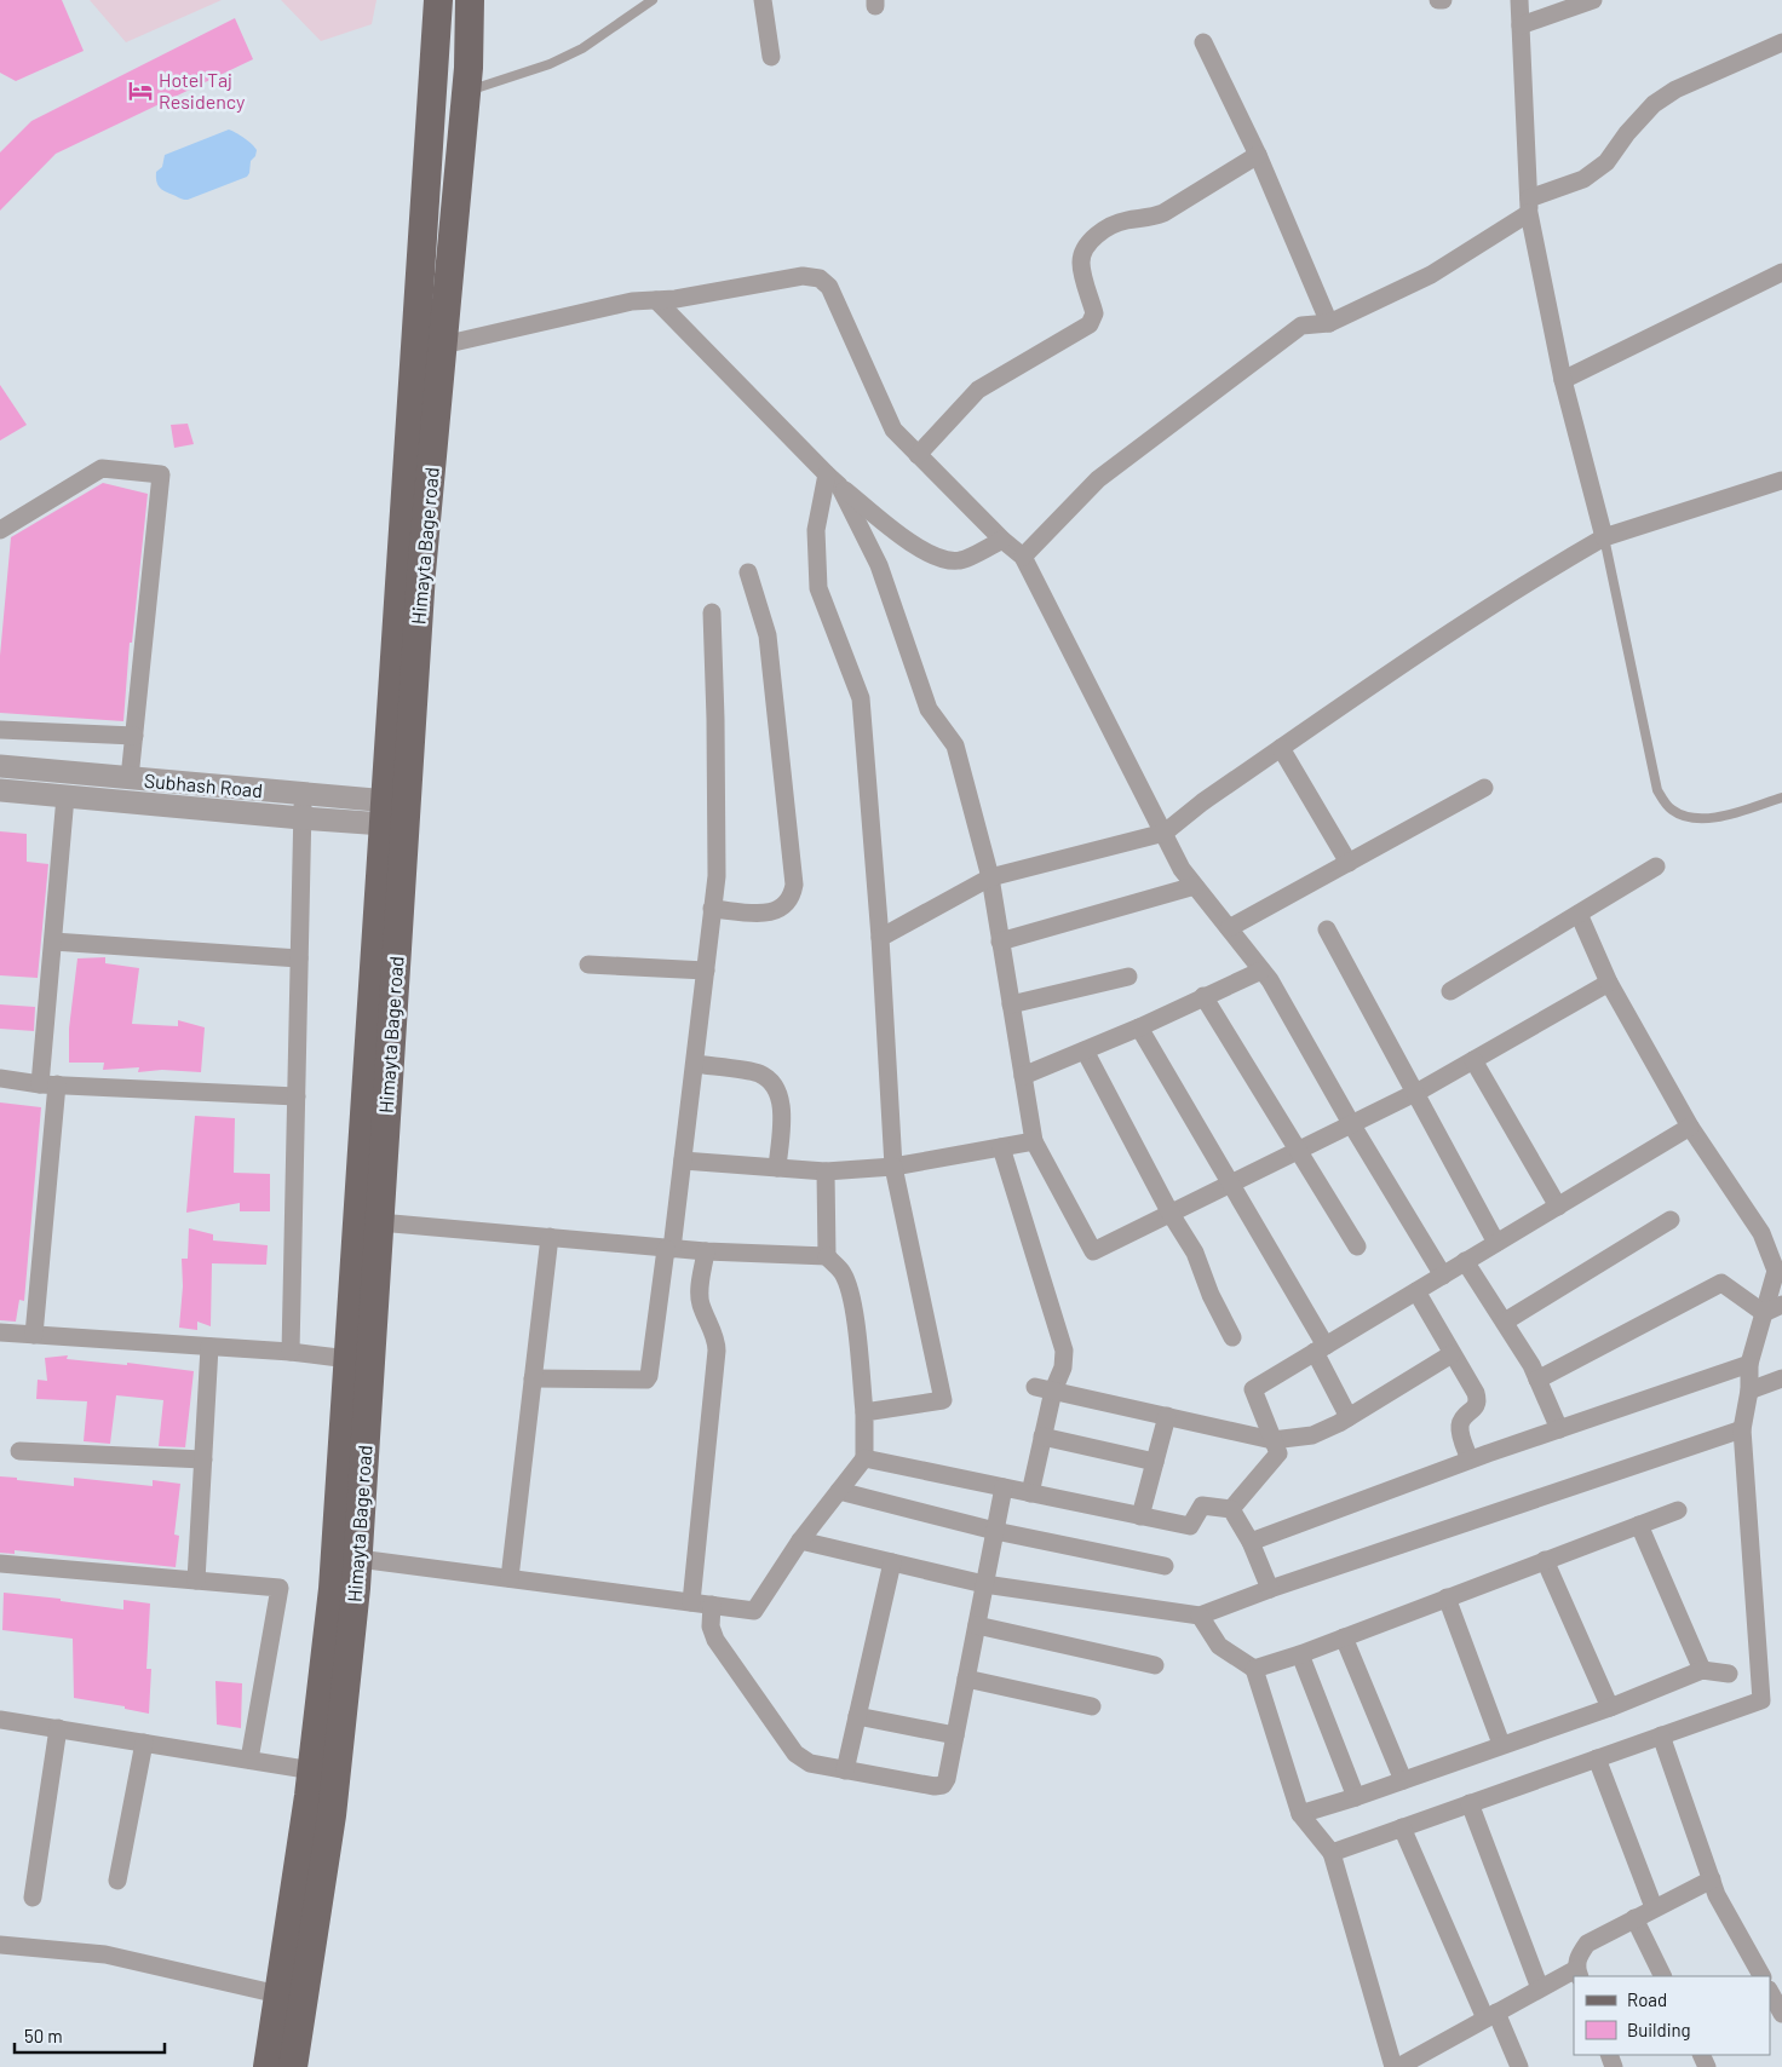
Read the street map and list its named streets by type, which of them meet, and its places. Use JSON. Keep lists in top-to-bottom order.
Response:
{
  "streets": {
    "main road": ["Himayta Bage road"],
    "street": ["Subhash Road"]
  },
  "crossings": [
    ["Himayta Bage road", "Subhash Road"]
  ],
  "places": {
    "hotel": ["Hotel Taj Residency"]
  },
  "legend": ["Road", "Building"],
  "scale_bar": "50 m"
}
